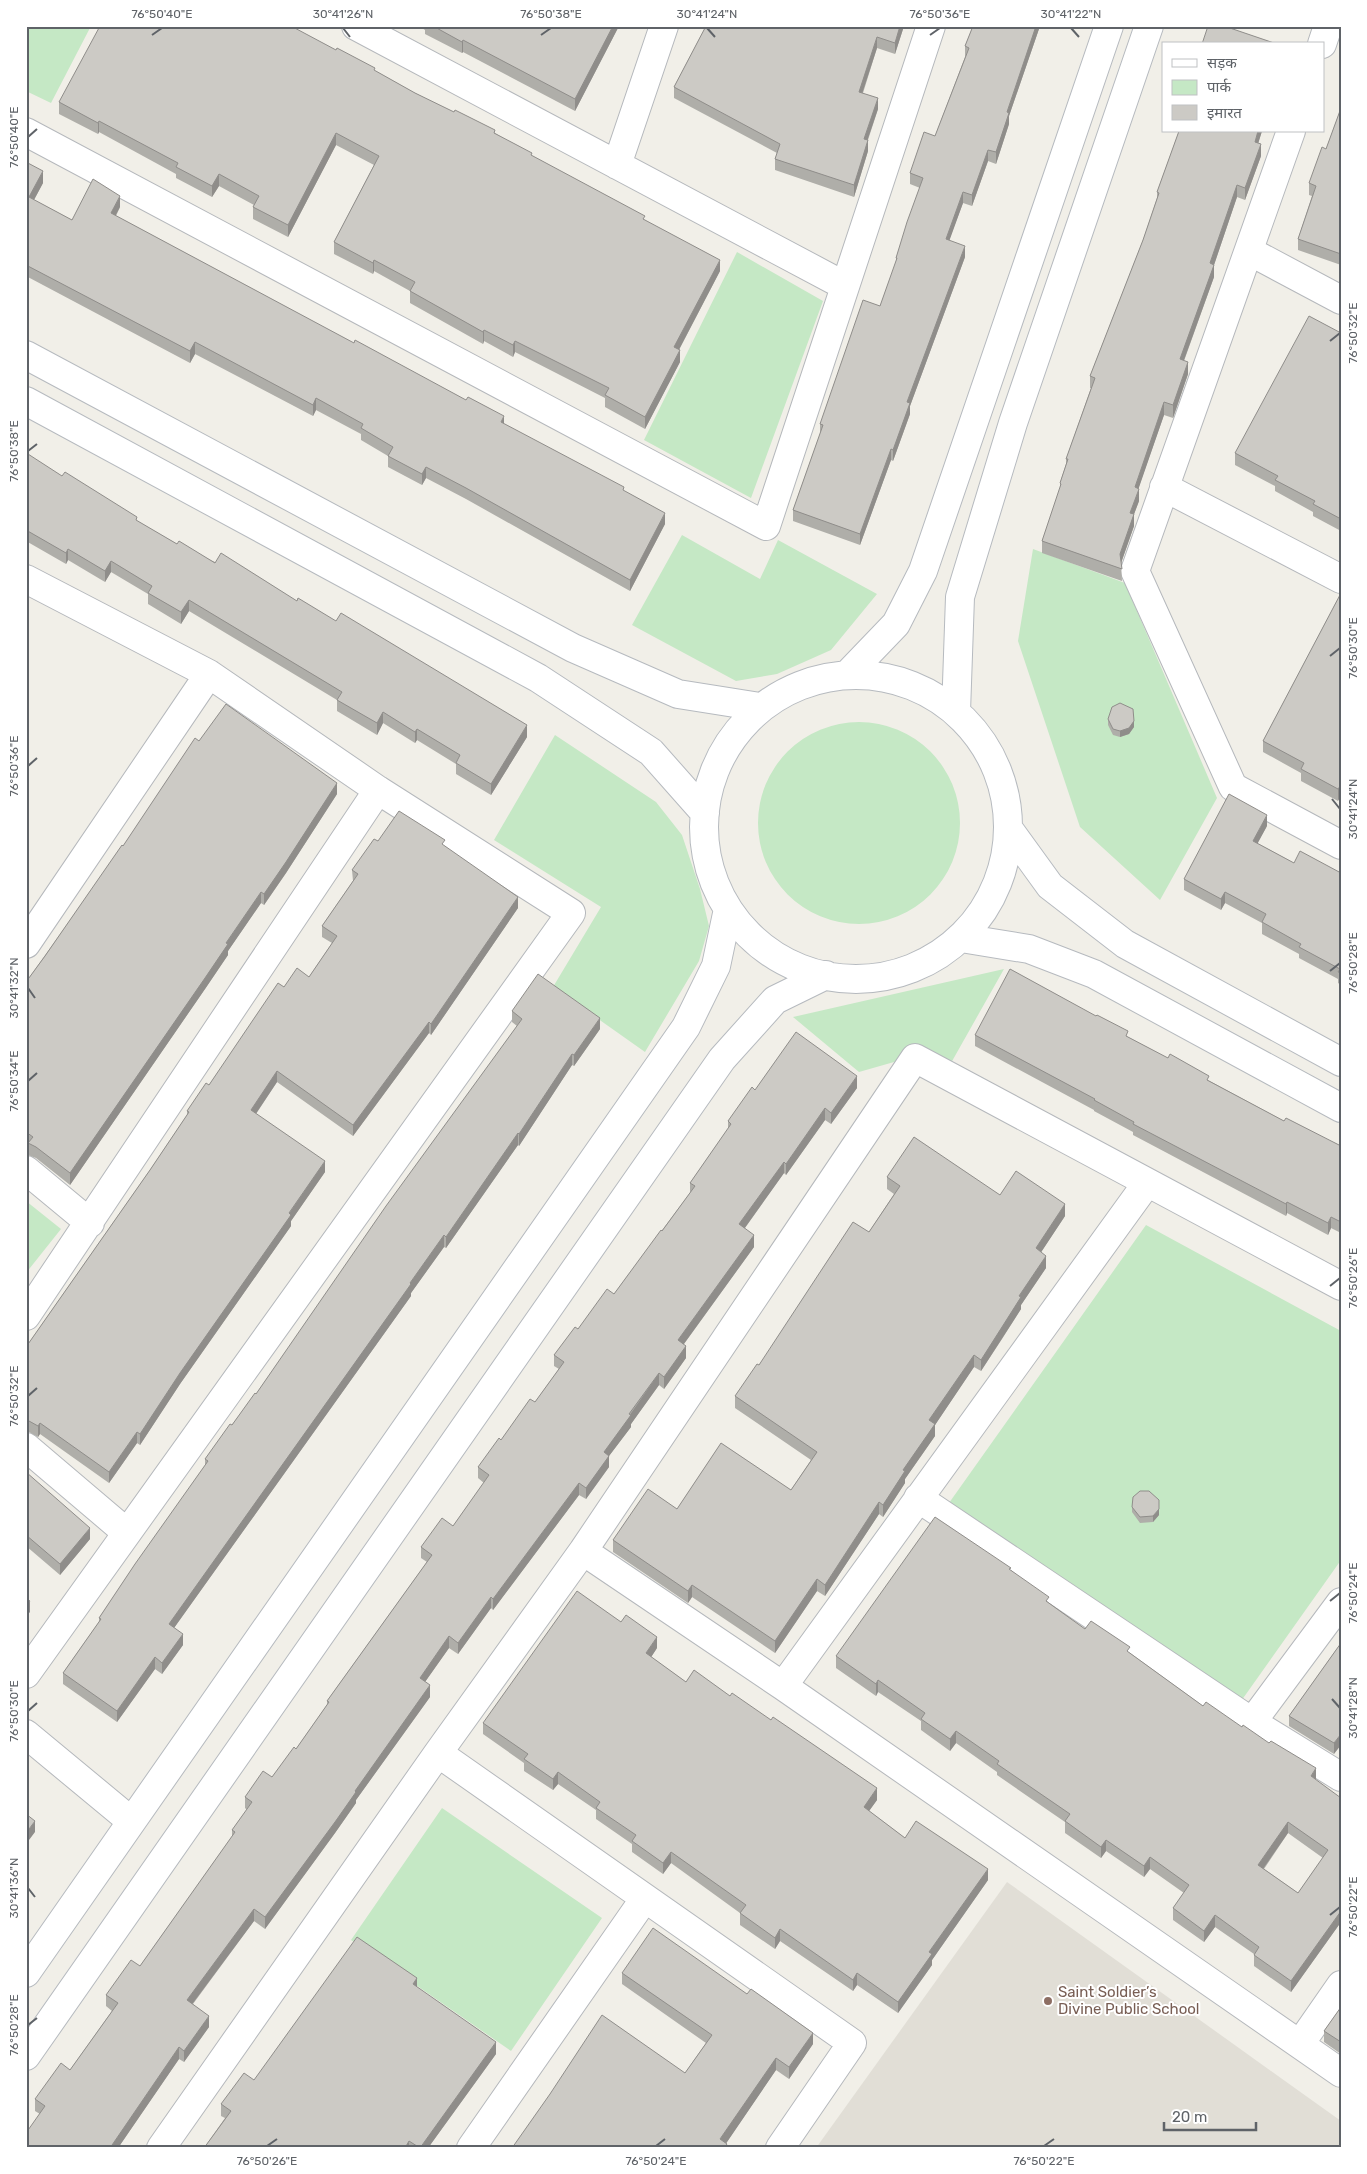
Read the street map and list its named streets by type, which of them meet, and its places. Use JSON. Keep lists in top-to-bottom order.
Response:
{
  "places": ["Saint Soldier’s Divine Public School"],
  "legend": ["सड़क", "पार्क", "इमारत"],
  "scale_bar": "20 m",
  "coordinates": [
    "76°50'40\"E",
    "30°41'26\"N",
    "76°50'38\"E",
    "30°41'24\"N",
    "76°50'36\"E",
    "30°41'22\"N",
    "76°50'32\"E",
    "76°50'30\"E",
    "76°50'28\"E",
    "30°41'32\"N",
    "76°50'34\"E",
    "76°50'26\"E",
    "76°50'24\"E",
    "30°41'28\"N",
    "30°41'36\"N",
    "76°50'22\"E"
  ]
}
